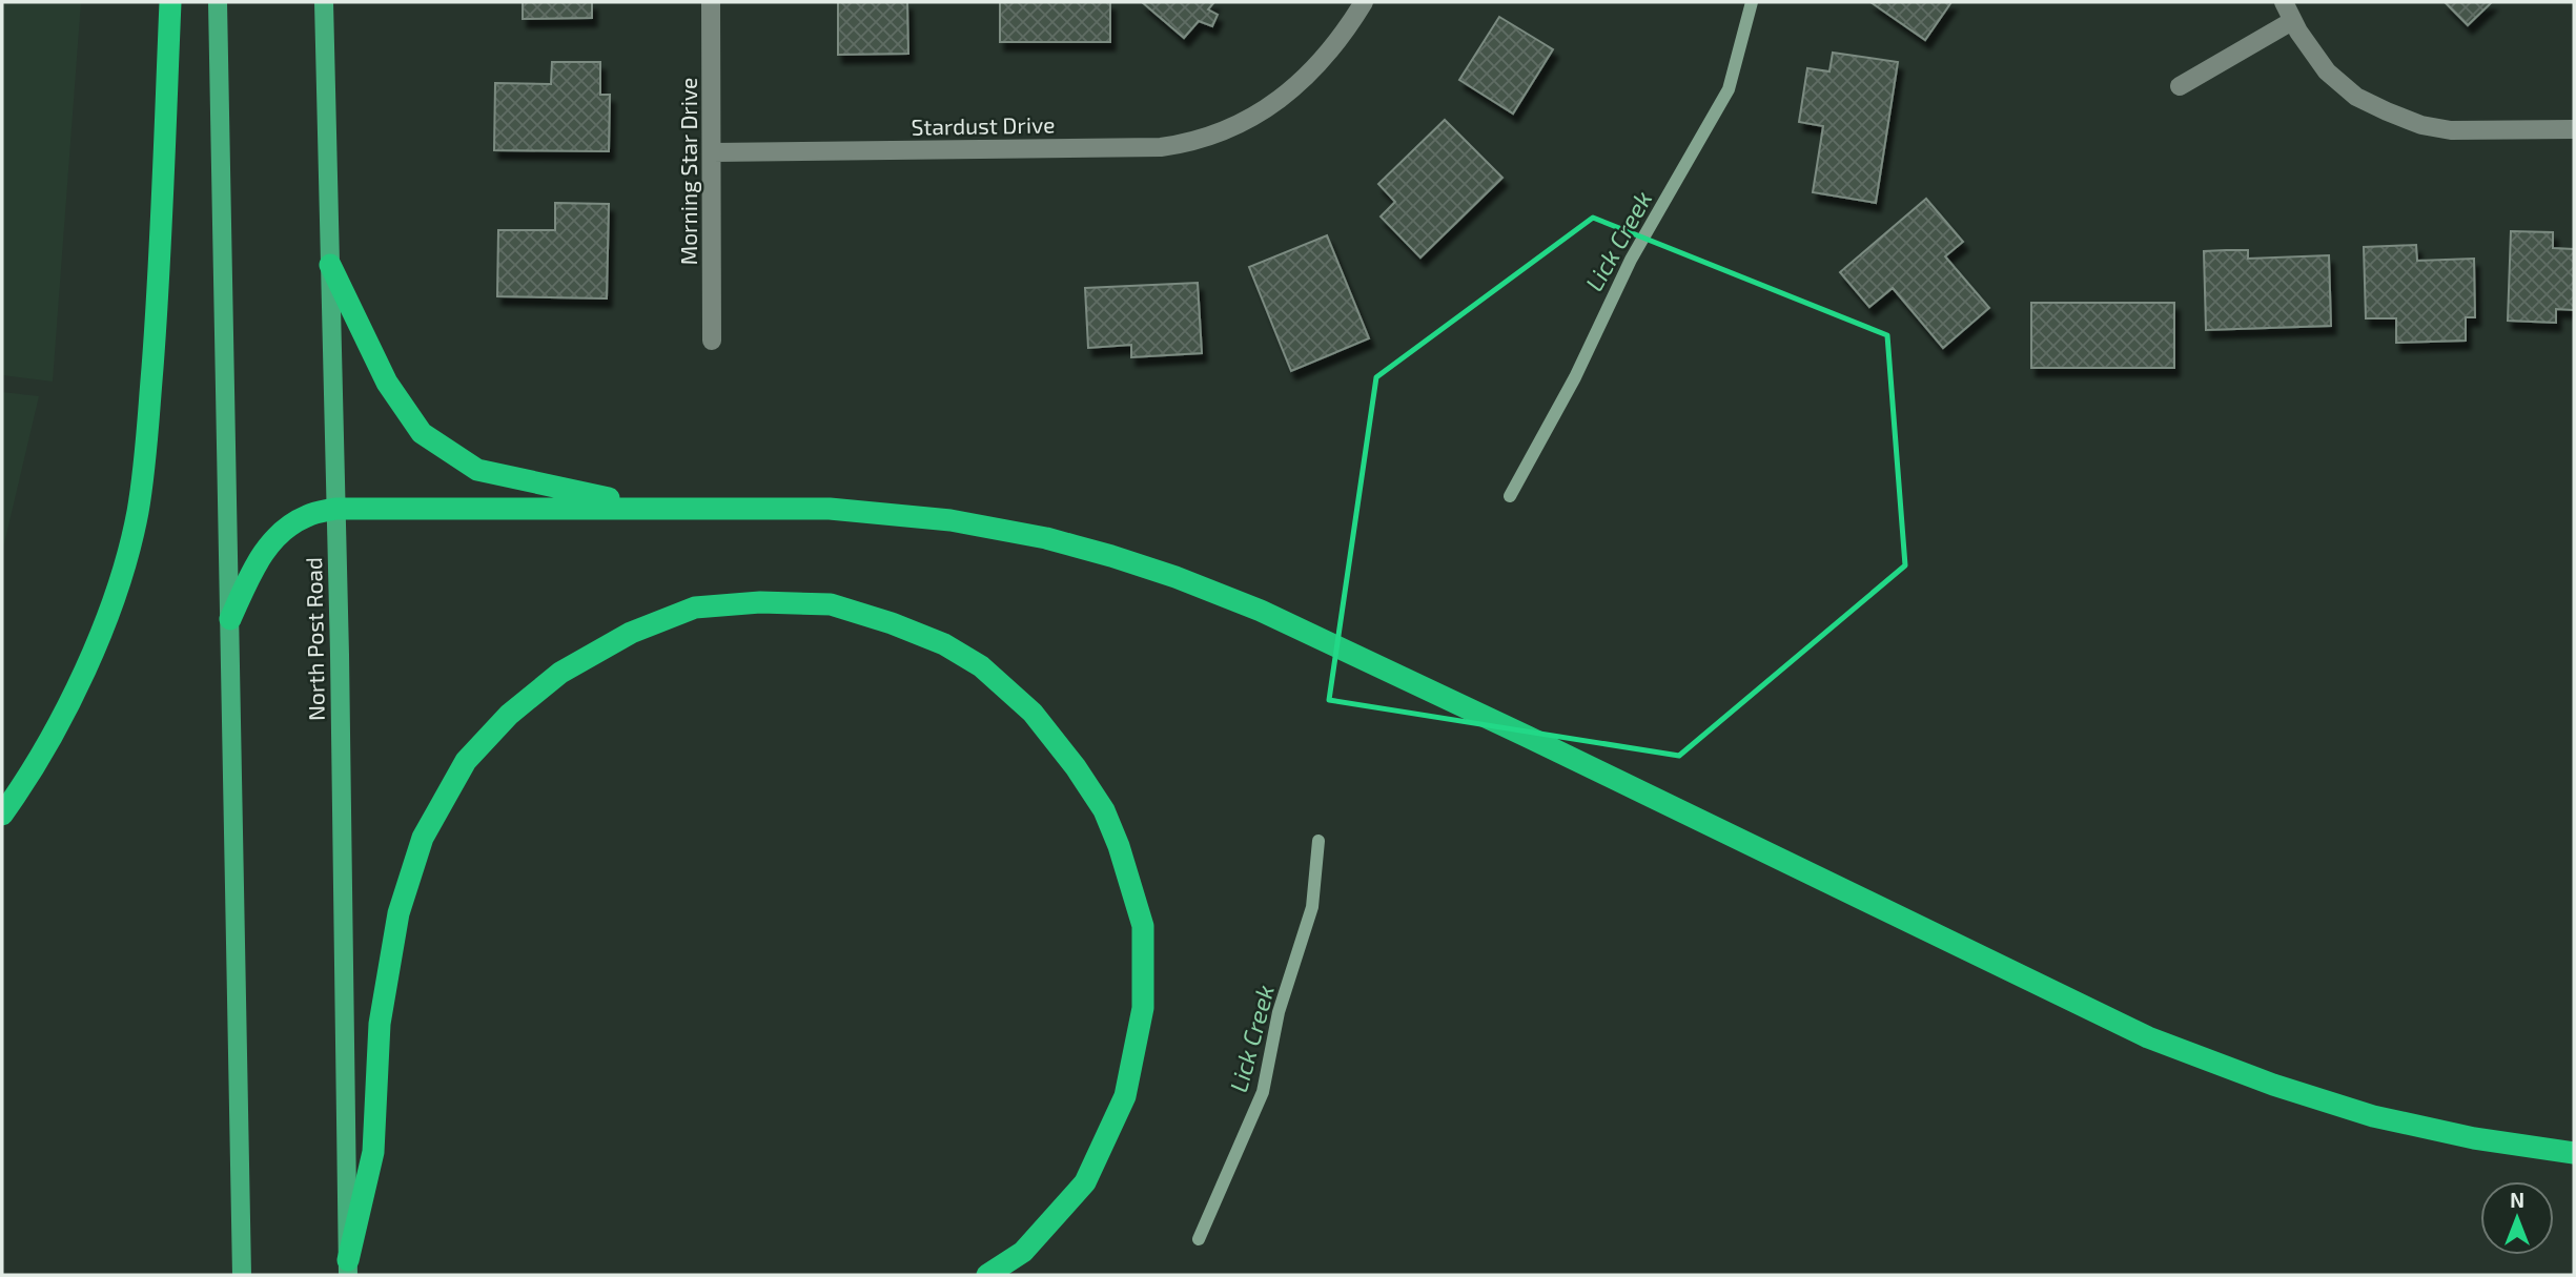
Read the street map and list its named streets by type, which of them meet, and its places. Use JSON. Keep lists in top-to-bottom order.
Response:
{
  "streets": {
    "main road": ["North Post Road"],
    "street": ["Stardust Drive", "Morning Star Drive"]
  },
  "crossings": [
    ["Stardust Drive", "Morning Star Drive"]
  ],
  "water": ["Lick Creek"],
  "north": "top"
}
